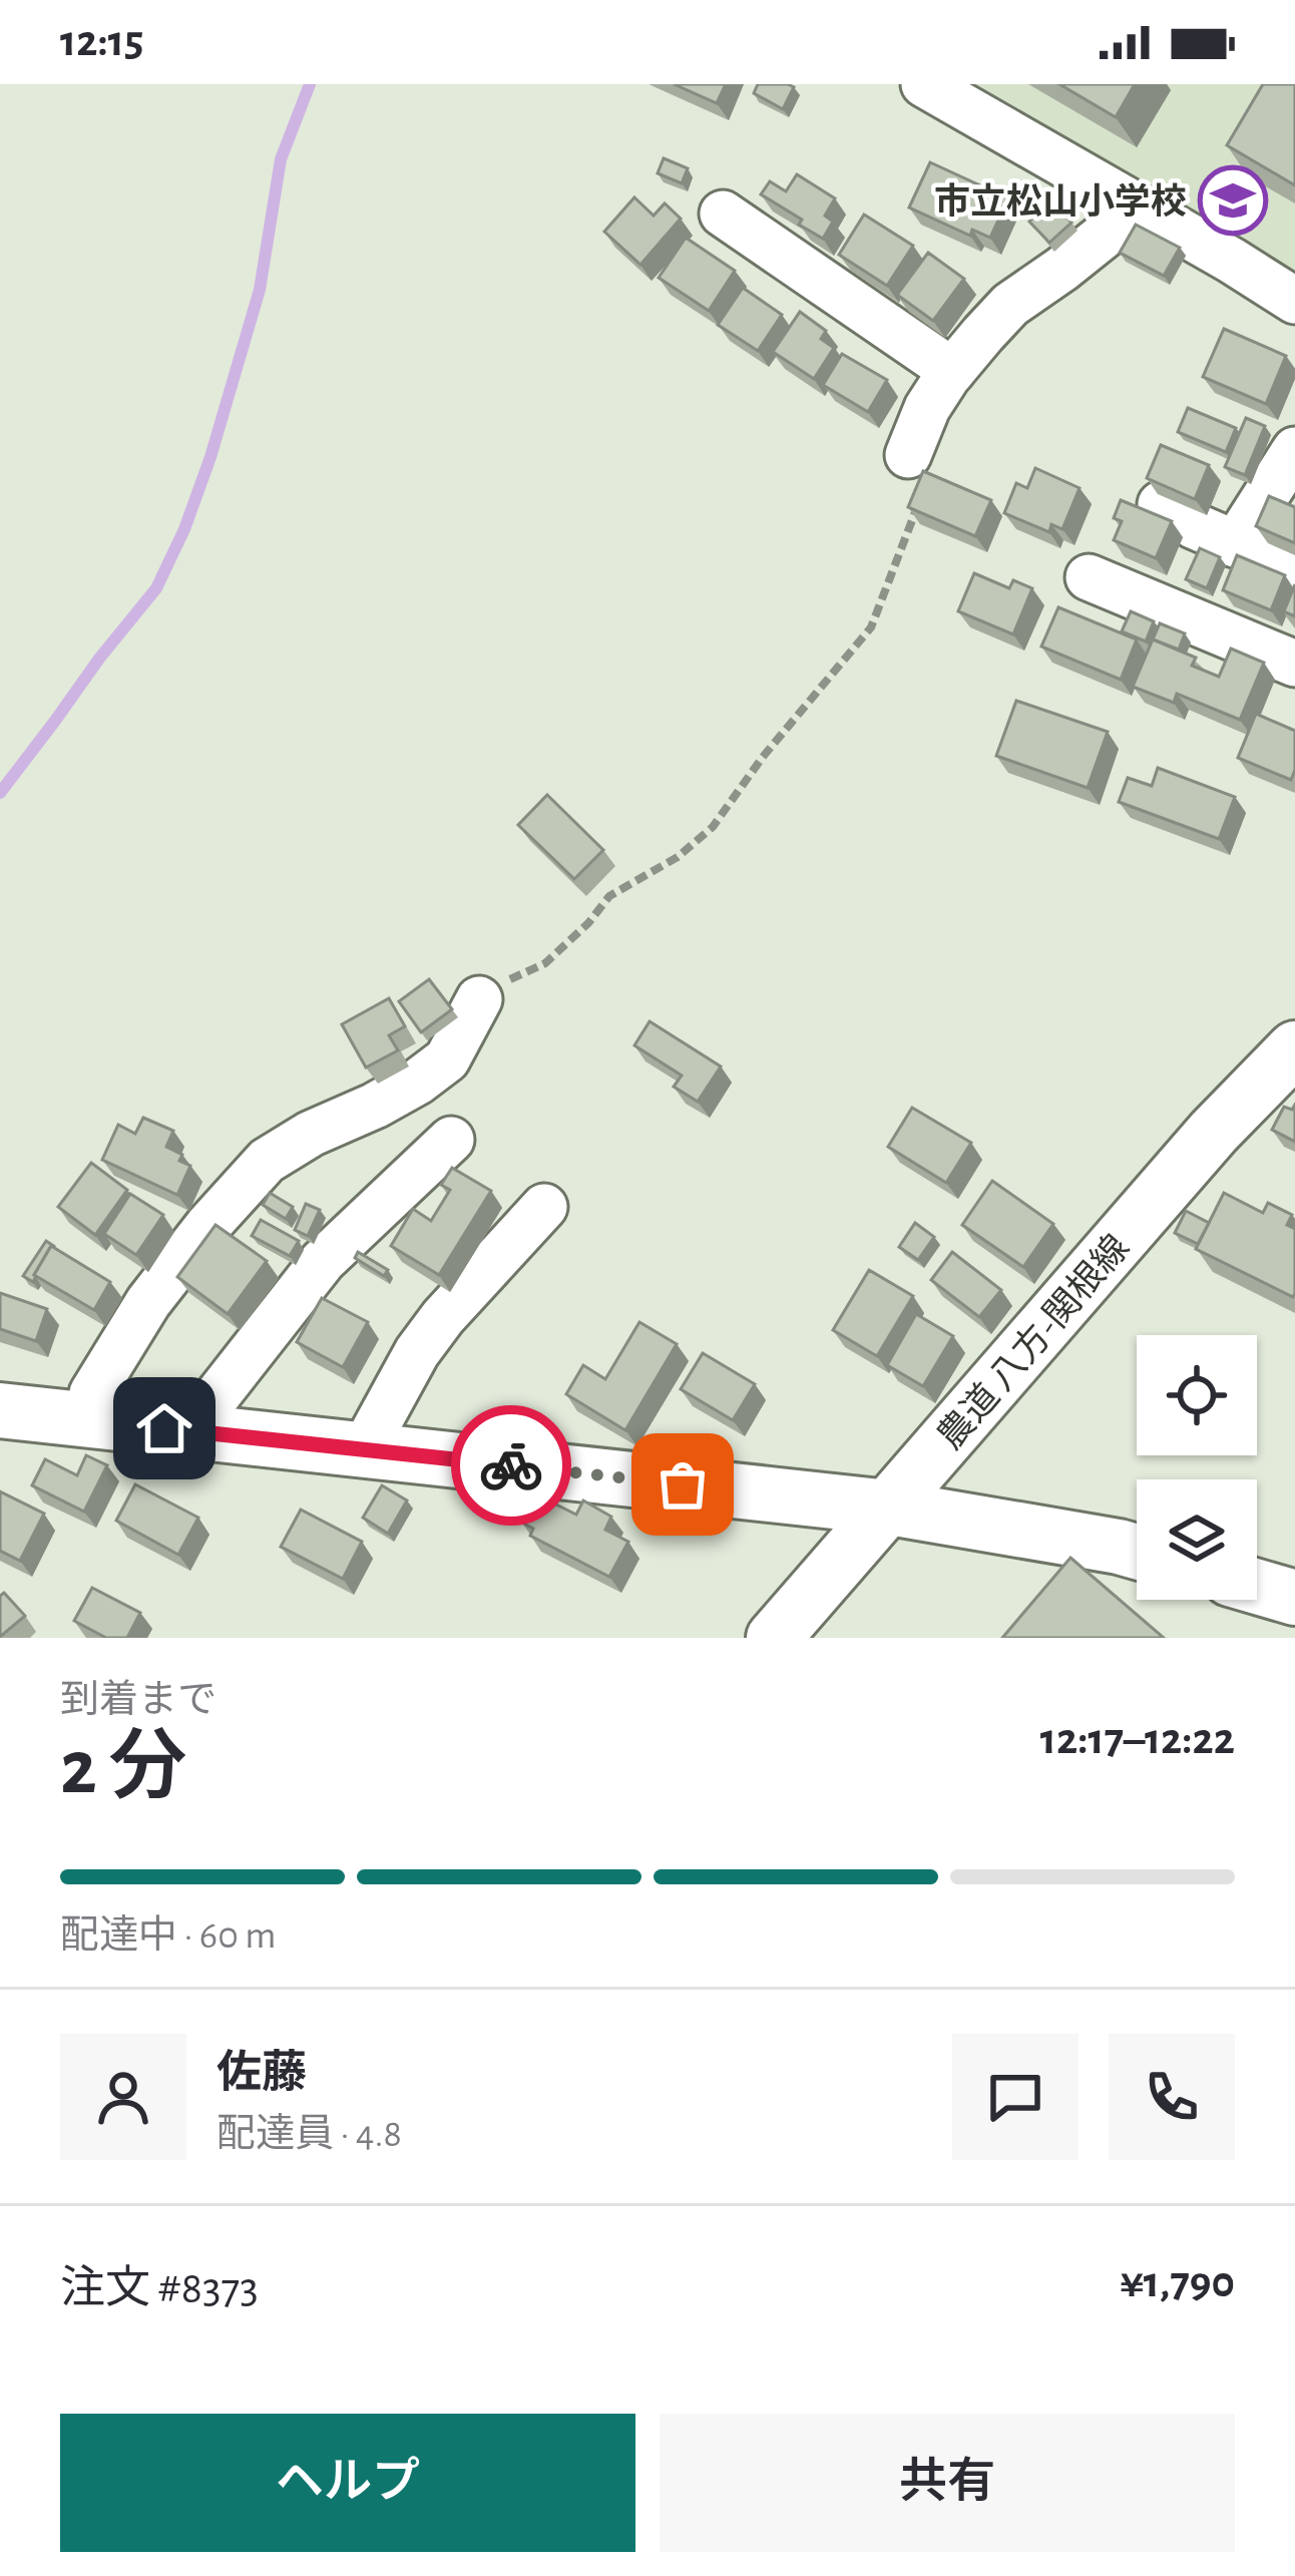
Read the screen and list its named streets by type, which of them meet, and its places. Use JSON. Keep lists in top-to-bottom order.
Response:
{
  "streets": {
    "street": ["農道 八方-関根線"]
  },
  "places": {
    "school or university": ["市立松山小学校"]
  },
  "page": {
    "status": "12:15",
    "heading": ["2 分", "到着まで", "12:17–12:22"],
    "panel": [
      "佐藤",
      "配達員 · 4.8",
      "注文 #8373",
      "¥1,790"
    ],
    "bar": "配達中 · 60 m",
    "buttons": ["ヘルプ", "共有"]
  }
}
